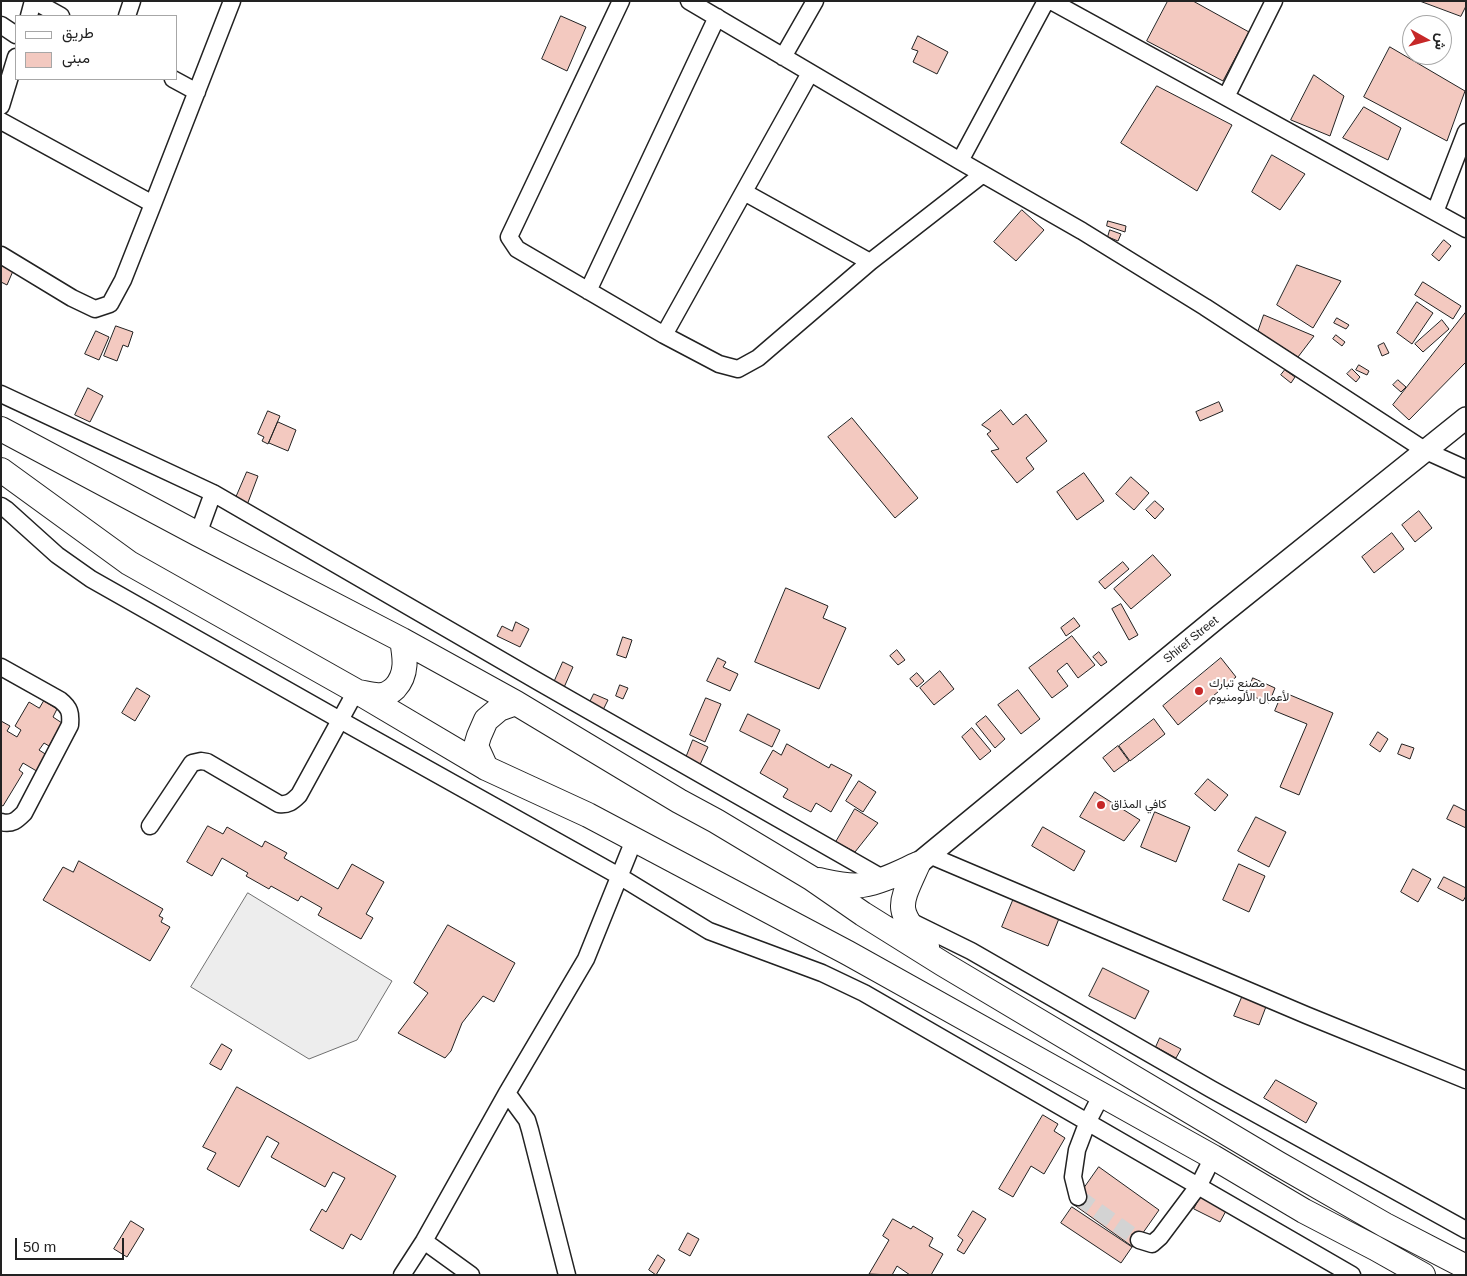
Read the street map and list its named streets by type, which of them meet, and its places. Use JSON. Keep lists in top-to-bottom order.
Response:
{
  "streets": {
    "main road": ["Shiref Street"]
  },
  "places": ["مصنع تبارك لأعمال الألومنيوم", "كافي المذاق"],
  "legend": ["طريق", "مبنى"],
  "scale_bar": "50 m",
  "north": "right"
}
